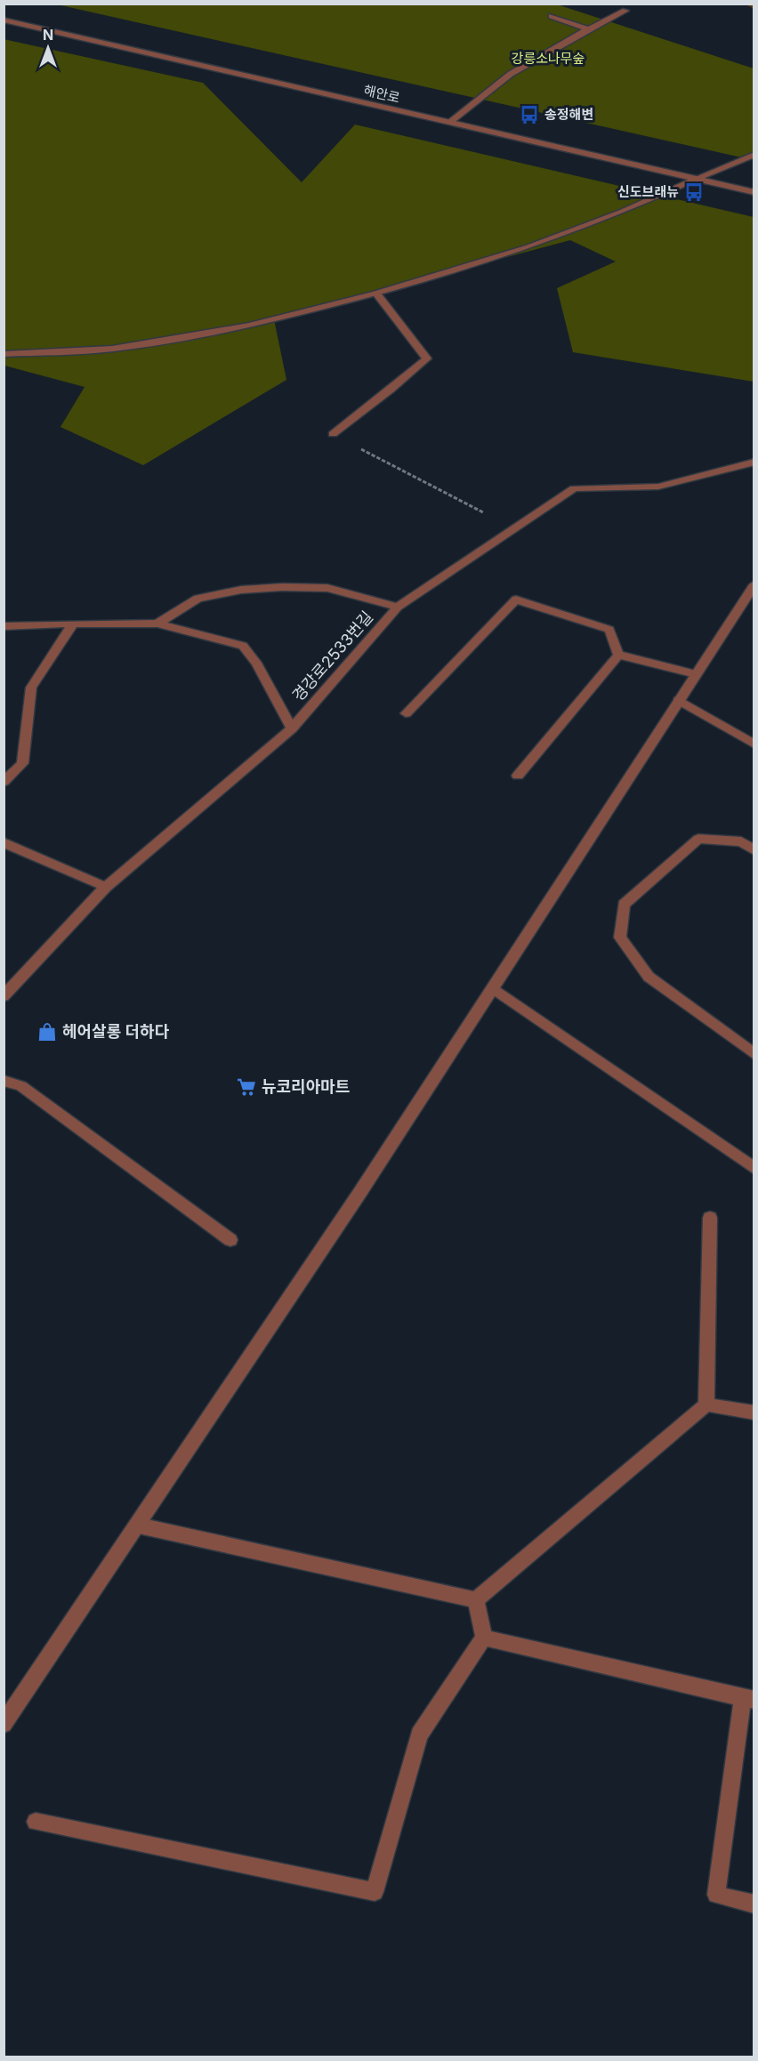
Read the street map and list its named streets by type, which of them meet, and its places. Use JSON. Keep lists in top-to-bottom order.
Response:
{
  "streets": {
    "street": ["해안로", "경강로2533번길"]
  },
  "parks": ["강릉소나무숲"],
  "places": {
    "bus stop": ["송정해변", "신도브래뉴"],
    "shop": ["헤어살롱 더하다"],
    "supermarket": ["뉴코리아마트"]
  },
  "north": "top"
}
